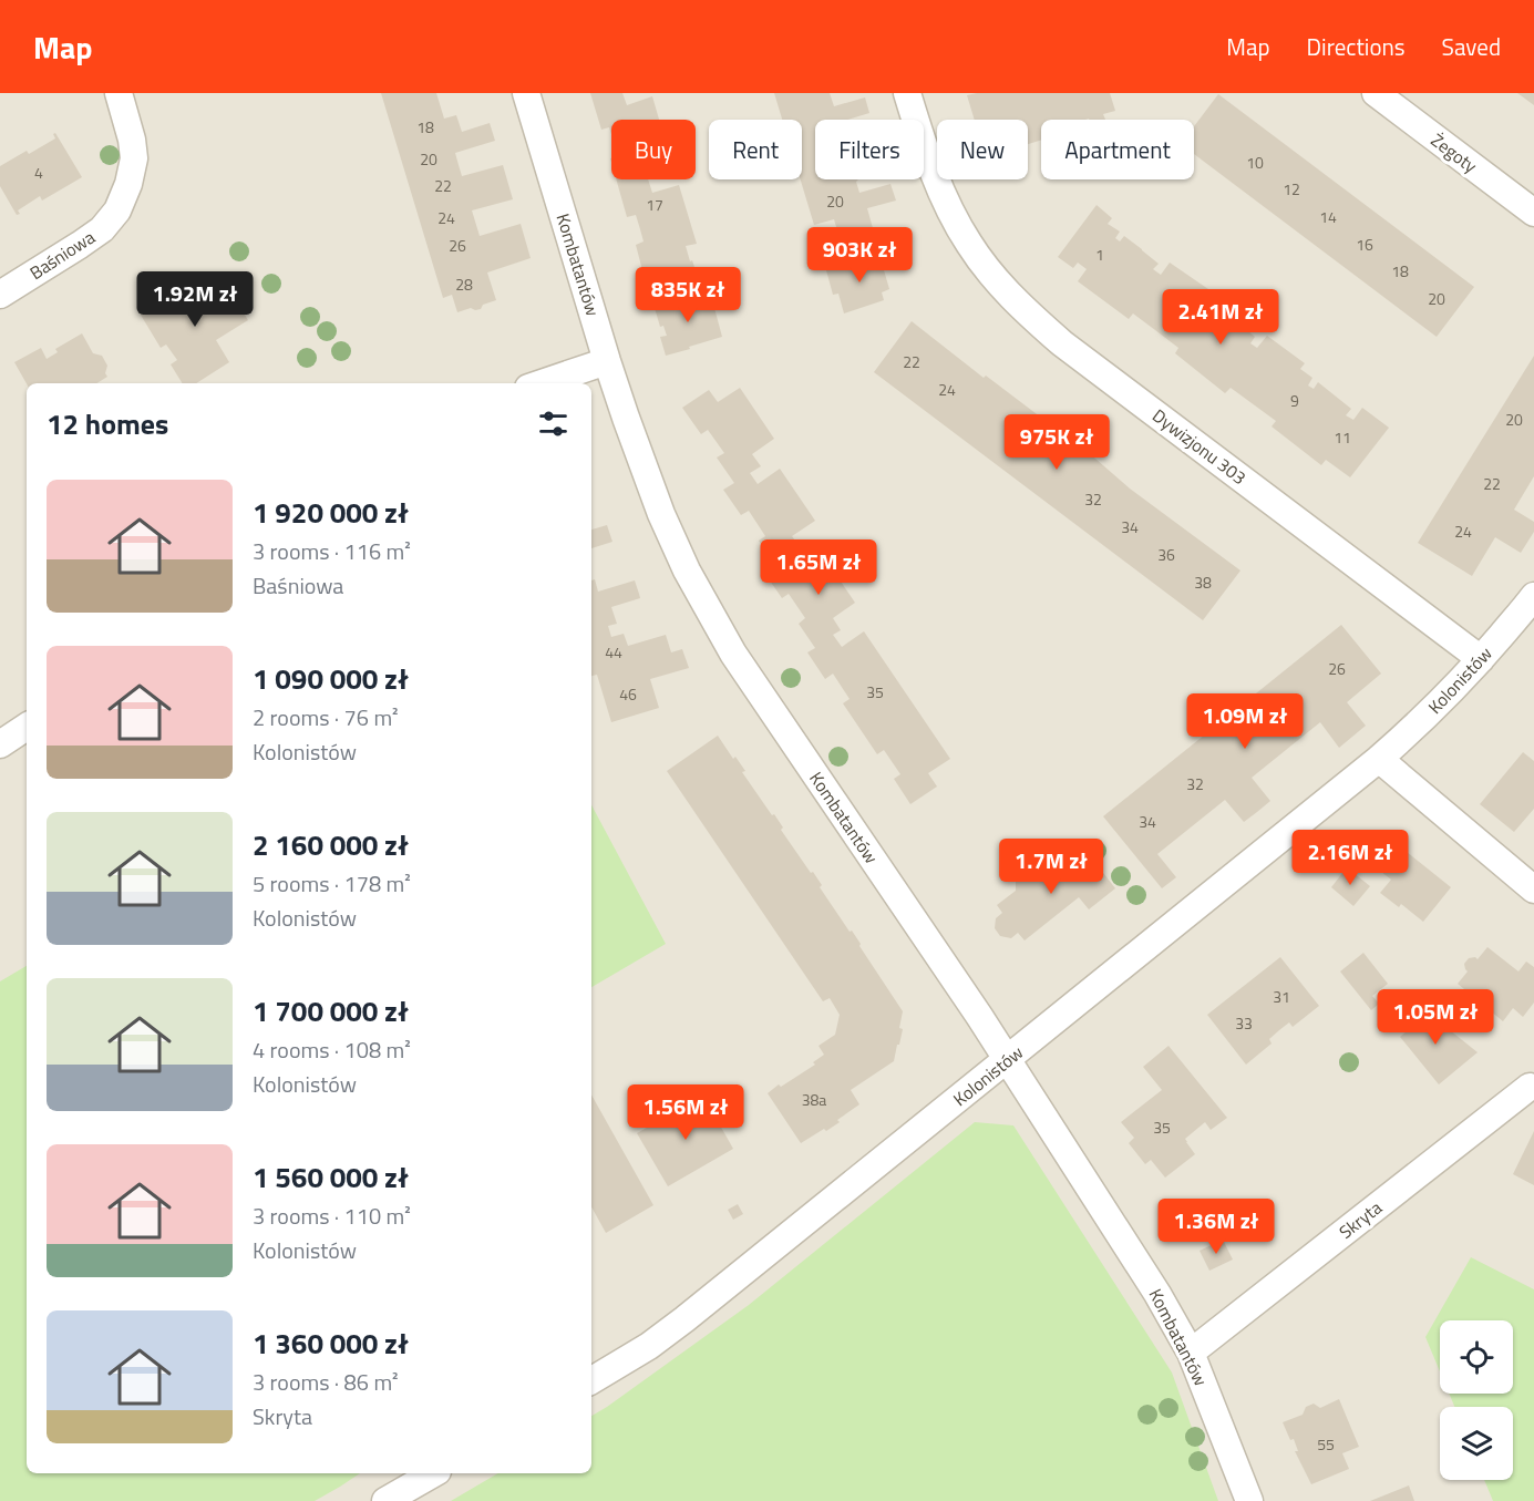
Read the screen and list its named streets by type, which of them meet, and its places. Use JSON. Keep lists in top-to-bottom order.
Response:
{
  "streets": {
    "street": [
      "Żegoty",
      "Baśniowa",
      "Kombatantów",
      "Dywizjonu 303",
      "Kolonistów",
      "Skryta"
    ]
  },
  "crossings": [
    ["Kombatantów", "Kolonistów"],
    ["Kombatantów", "Skryta"],
    ["Dywizjonu 303", "Kolonistów"]
  ],
  "house_numbers": [
    "18",
    "20",
    "10",
    "4",
    "22",
    "12",
    "20",
    "17",
    "14",
    "24",
    "16",
    "26",
    "1",
    "18",
    "28",
    "20",
    "22",
    "24",
    "9",
    "20",
    "11",
    "22",
    "32",
    "34",
    "24",
    "36",
    "38",
    "44",
    "26",
    "35",
    "46",
    "32",
    "34",
    "31",
    "33",
    "38a",
    "35",
    "55"
  ],
  "page": {
    "header": "Map",
    "nav": ["Map", "Directions", "Saved"],
    "chip": [
      "Buy",
      "Rent",
      "Filters",
      "New",
      "Apartment"
    ],
    "price": [
      "903K zł",
      "835K zł",
      "1.92M zł",
      "2.41M zł",
      "975K zł",
      "1.65M zł",
      "1.09M zł",
      "2.16M zł",
      "1.7M zł",
      "1.05M zł",
      "1.56M zł",
      "1.36M zł"
    ],
    "heading": "12 homes",
    "list": [
      {
        "name": "1 920 000 zł",
        "note": "3 rooms · 116 m² · Baśniowa"
      },
      {
        "name": "1 090 000 zł",
        "note": "2 rooms · 76 m² · Kolonistów"
      },
      {
        "name": "2 160 000 zł",
        "note": "5 rooms · 178 m² · Kolonistów"
      },
      {
        "name": "1 700 000 zł",
        "note": "4 rooms · 108 m² · Kolonistów"
      },
      {
        "name": "1 560 000 zł",
        "note": "3 rooms · 110 m² · Kolonistów"
      },
      {
        "name": "1 360 000 zł",
        "note": "3 rooms · 86 m² · Skryta"
      }
    ]
  }
}
